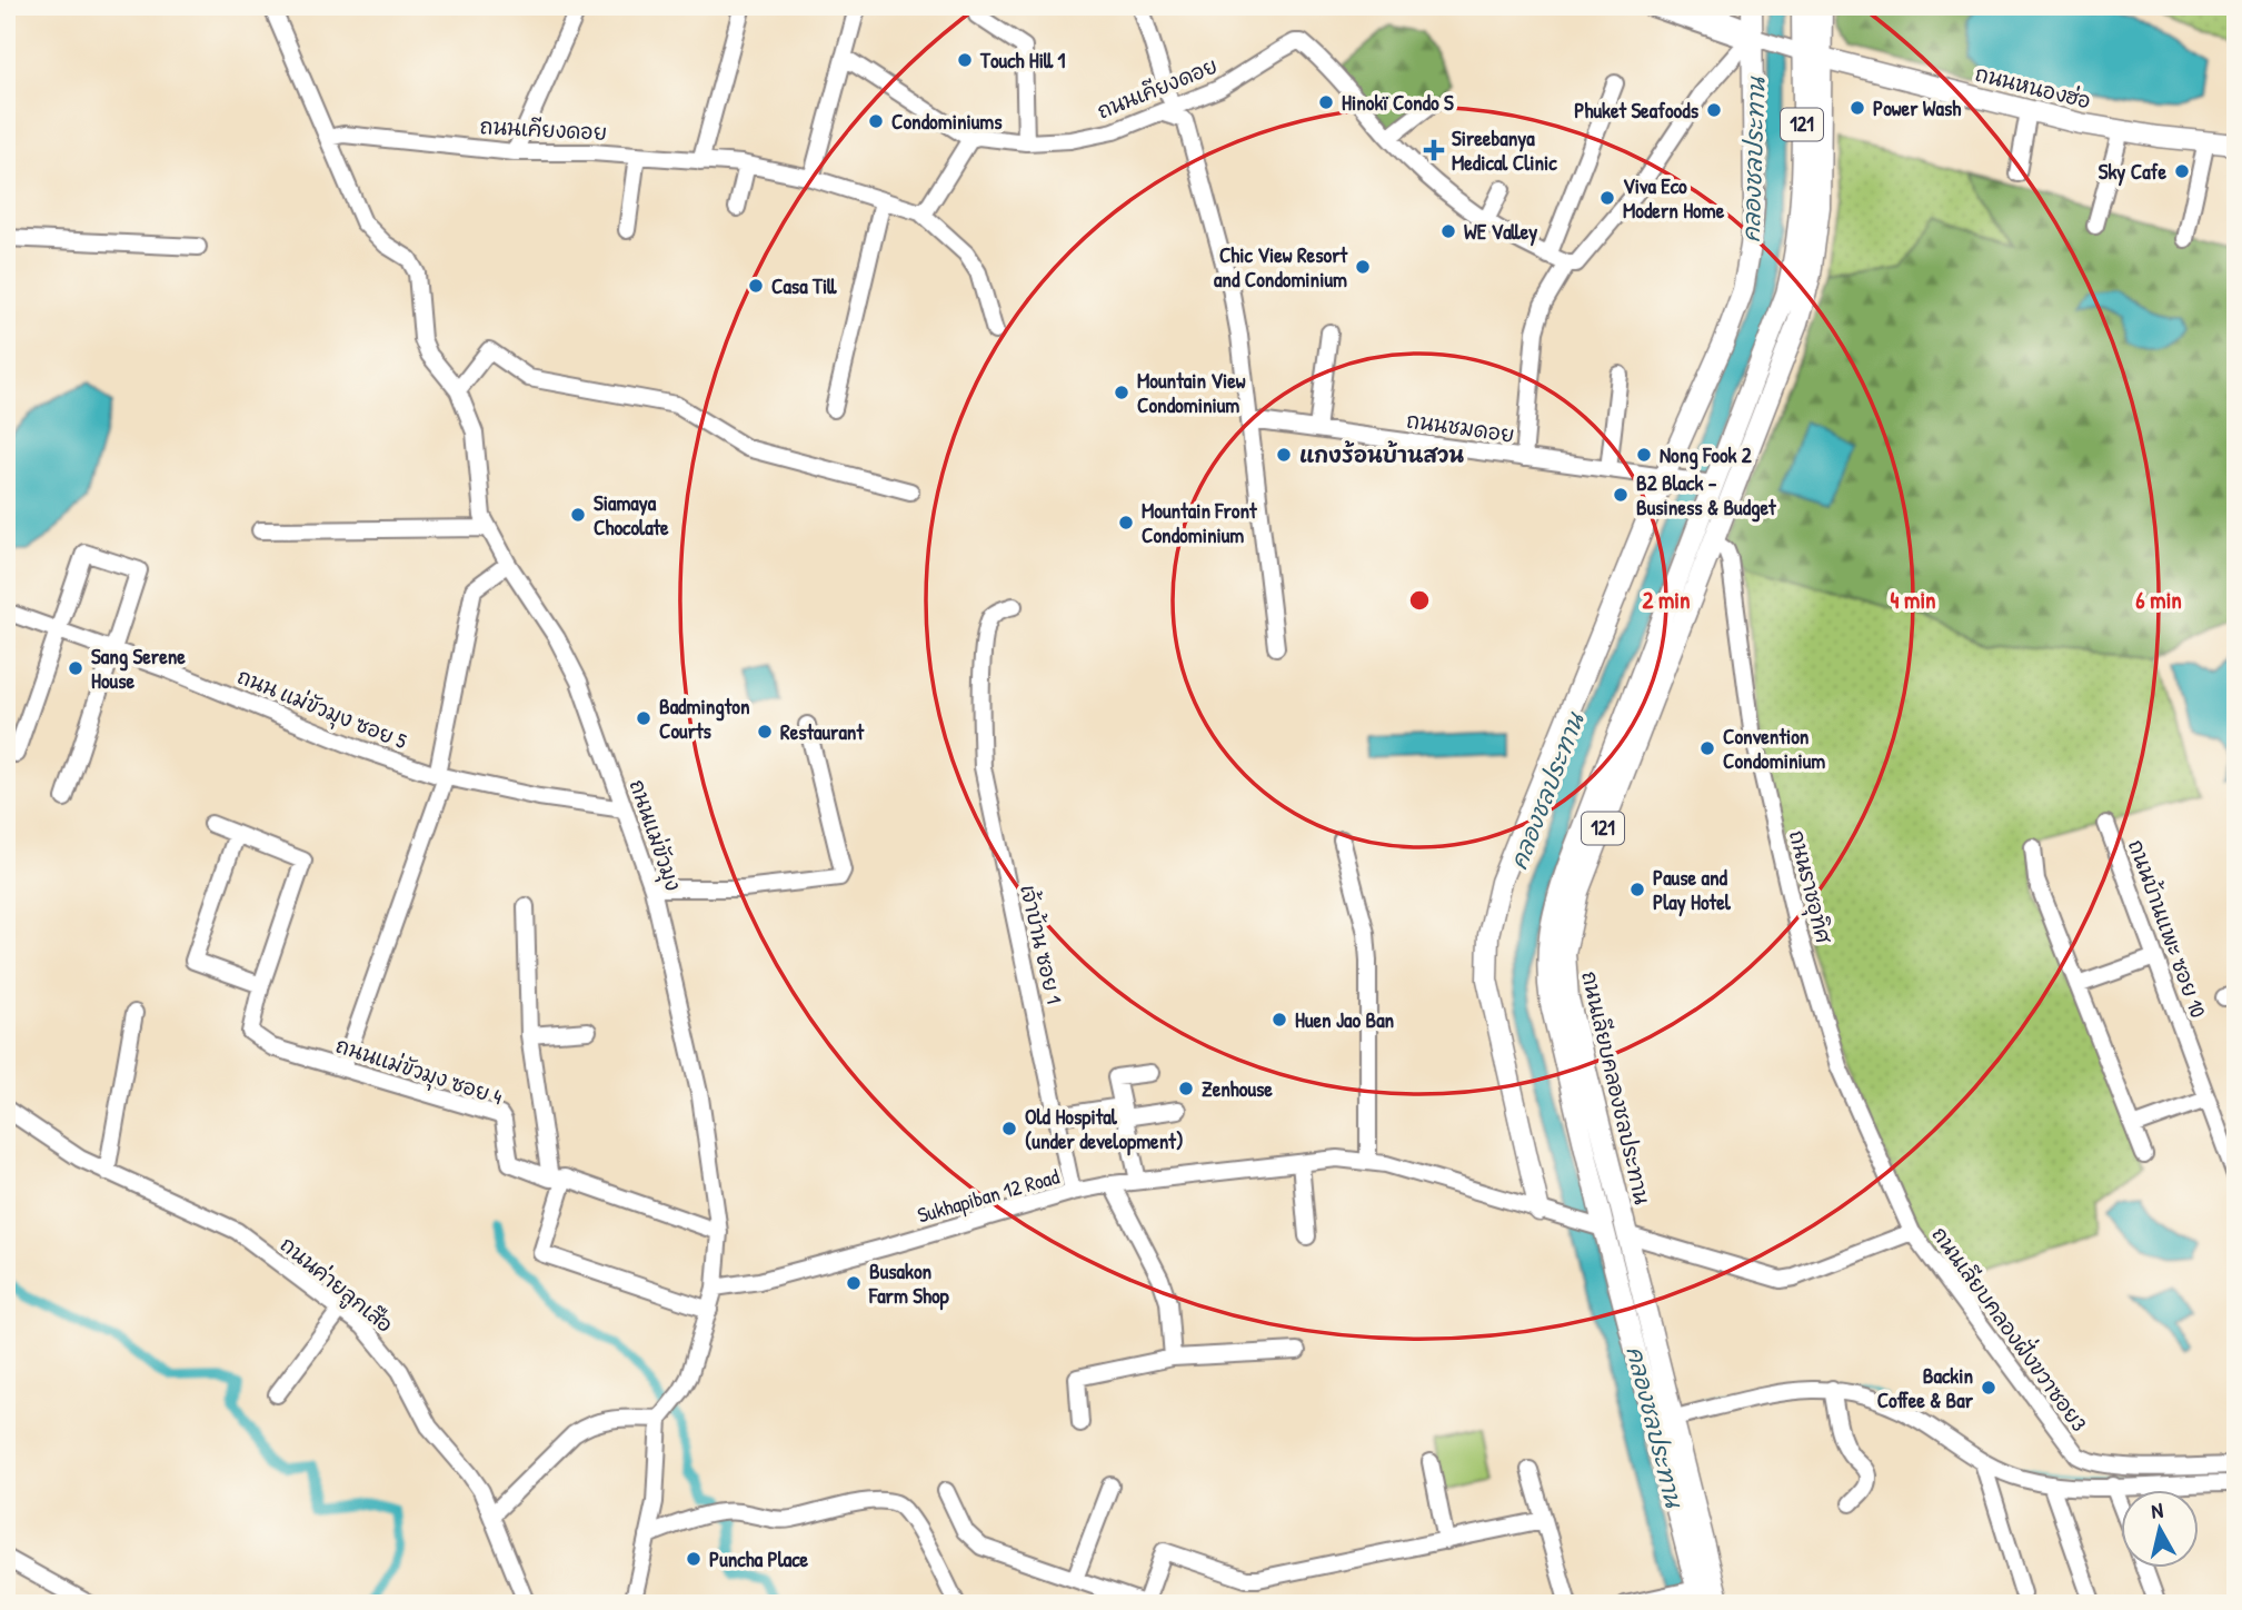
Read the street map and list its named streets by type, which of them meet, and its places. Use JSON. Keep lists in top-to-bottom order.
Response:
{
  "streets": {
    "main road": ["ถนนหนองฮ่อ", "121", "ถนนเลียบคลองชลประทาน"],
    "street": [
      "ถนนเคียงดอย",
      "ถนนชมดอย",
      "ถนน แม่ขัวมุง ซอย 5",
      "ถนนแม่ขัวมุง",
      "ถนนราชอุทิศ",
      "ถนนบ้านแพะ ซอย 10",
      "เจ้าบ้าน ซอย 1",
      "ถนนแม่ขัวมุง ซอย 4",
      "Sukhapiban 12 Road",
      "ถนนค่ายลูกเสือ",
      "ถนนเลียบคลองฝั่งขวาซอย3"
    ]
  },
  "crossings": [
    ["ถนนหนองฮ่อ", "ถนนเลียบคลองชลประทาน"],
    ["ถนนเคียงดอย", "ถนนแม่ขัวมุง"],
    ["ถนนชมดอย", "ถนนเลียบคลองชลประทาน"],
    ["ถนน แม่ขัวมุง ซอย 5", "ถนนแม่ขัวมุง"],
    ["ถนนแม่ขัวมุง", "ถนนแม่ขัวมุง ซอย 4"],
    ["ถนนแม่ขัวมุง", "Sukhapiban 12 Road"],
    ["ถนนราชอุทิศ", "ถนนเลียบคลองชลประทาน"],
    ["ถนนราชอุทิศ", "ถนนเลียบคลองฝั่งขวาซอย3"],
    ["เจ้าบ้าน ซอย 1", "Sukhapiban 12 Road"],
    ["ถนนเลียบคลองชลประทาน", "Sukhapiban 12 Road"],
    ["ถนนเลียบคลองชลประทาน", "ถนนเลียบคลองฝั่งขวาซอย3"]
  ],
  "water": ["คลองชลประทาน"],
  "places": {
    "other": [
      "Touch Hill 1",
      "Hinokï Condo S",
      "Power Wash",
      "Phuket Seafoods",
      "Condominiums",
      "Sky Cafe",
      "Viva Eco Modern Home",
      "WE Valley",
      "Chic View Resort and Condominium",
      "Casa Till",
      "Mountain View Condominium",
      "แกงร้อนบ้านสวน",
      "Nong Fook 2",
      "B2 Black - Business & Budget",
      "Siamaya Chocolate",
      "Mountain Front Condominium",
      "Sang Serene House",
      "Badmington Courts",
      "Restaurant",
      "Convention Condominium",
      "Pause and Play Hotel",
      "Huen Jao Ban",
      "Zenhouse",
      "Old Hospital (under development)",
      "Busakon Farm Shop",
      "Backin Coffee & Bar",
      "Puncha Place"
    ],
    "health": ["Sireebanya Medical Clinic"]
  },
  "north": "top",
  "rings": ["2 min", "4 min", "6 min"]
}
